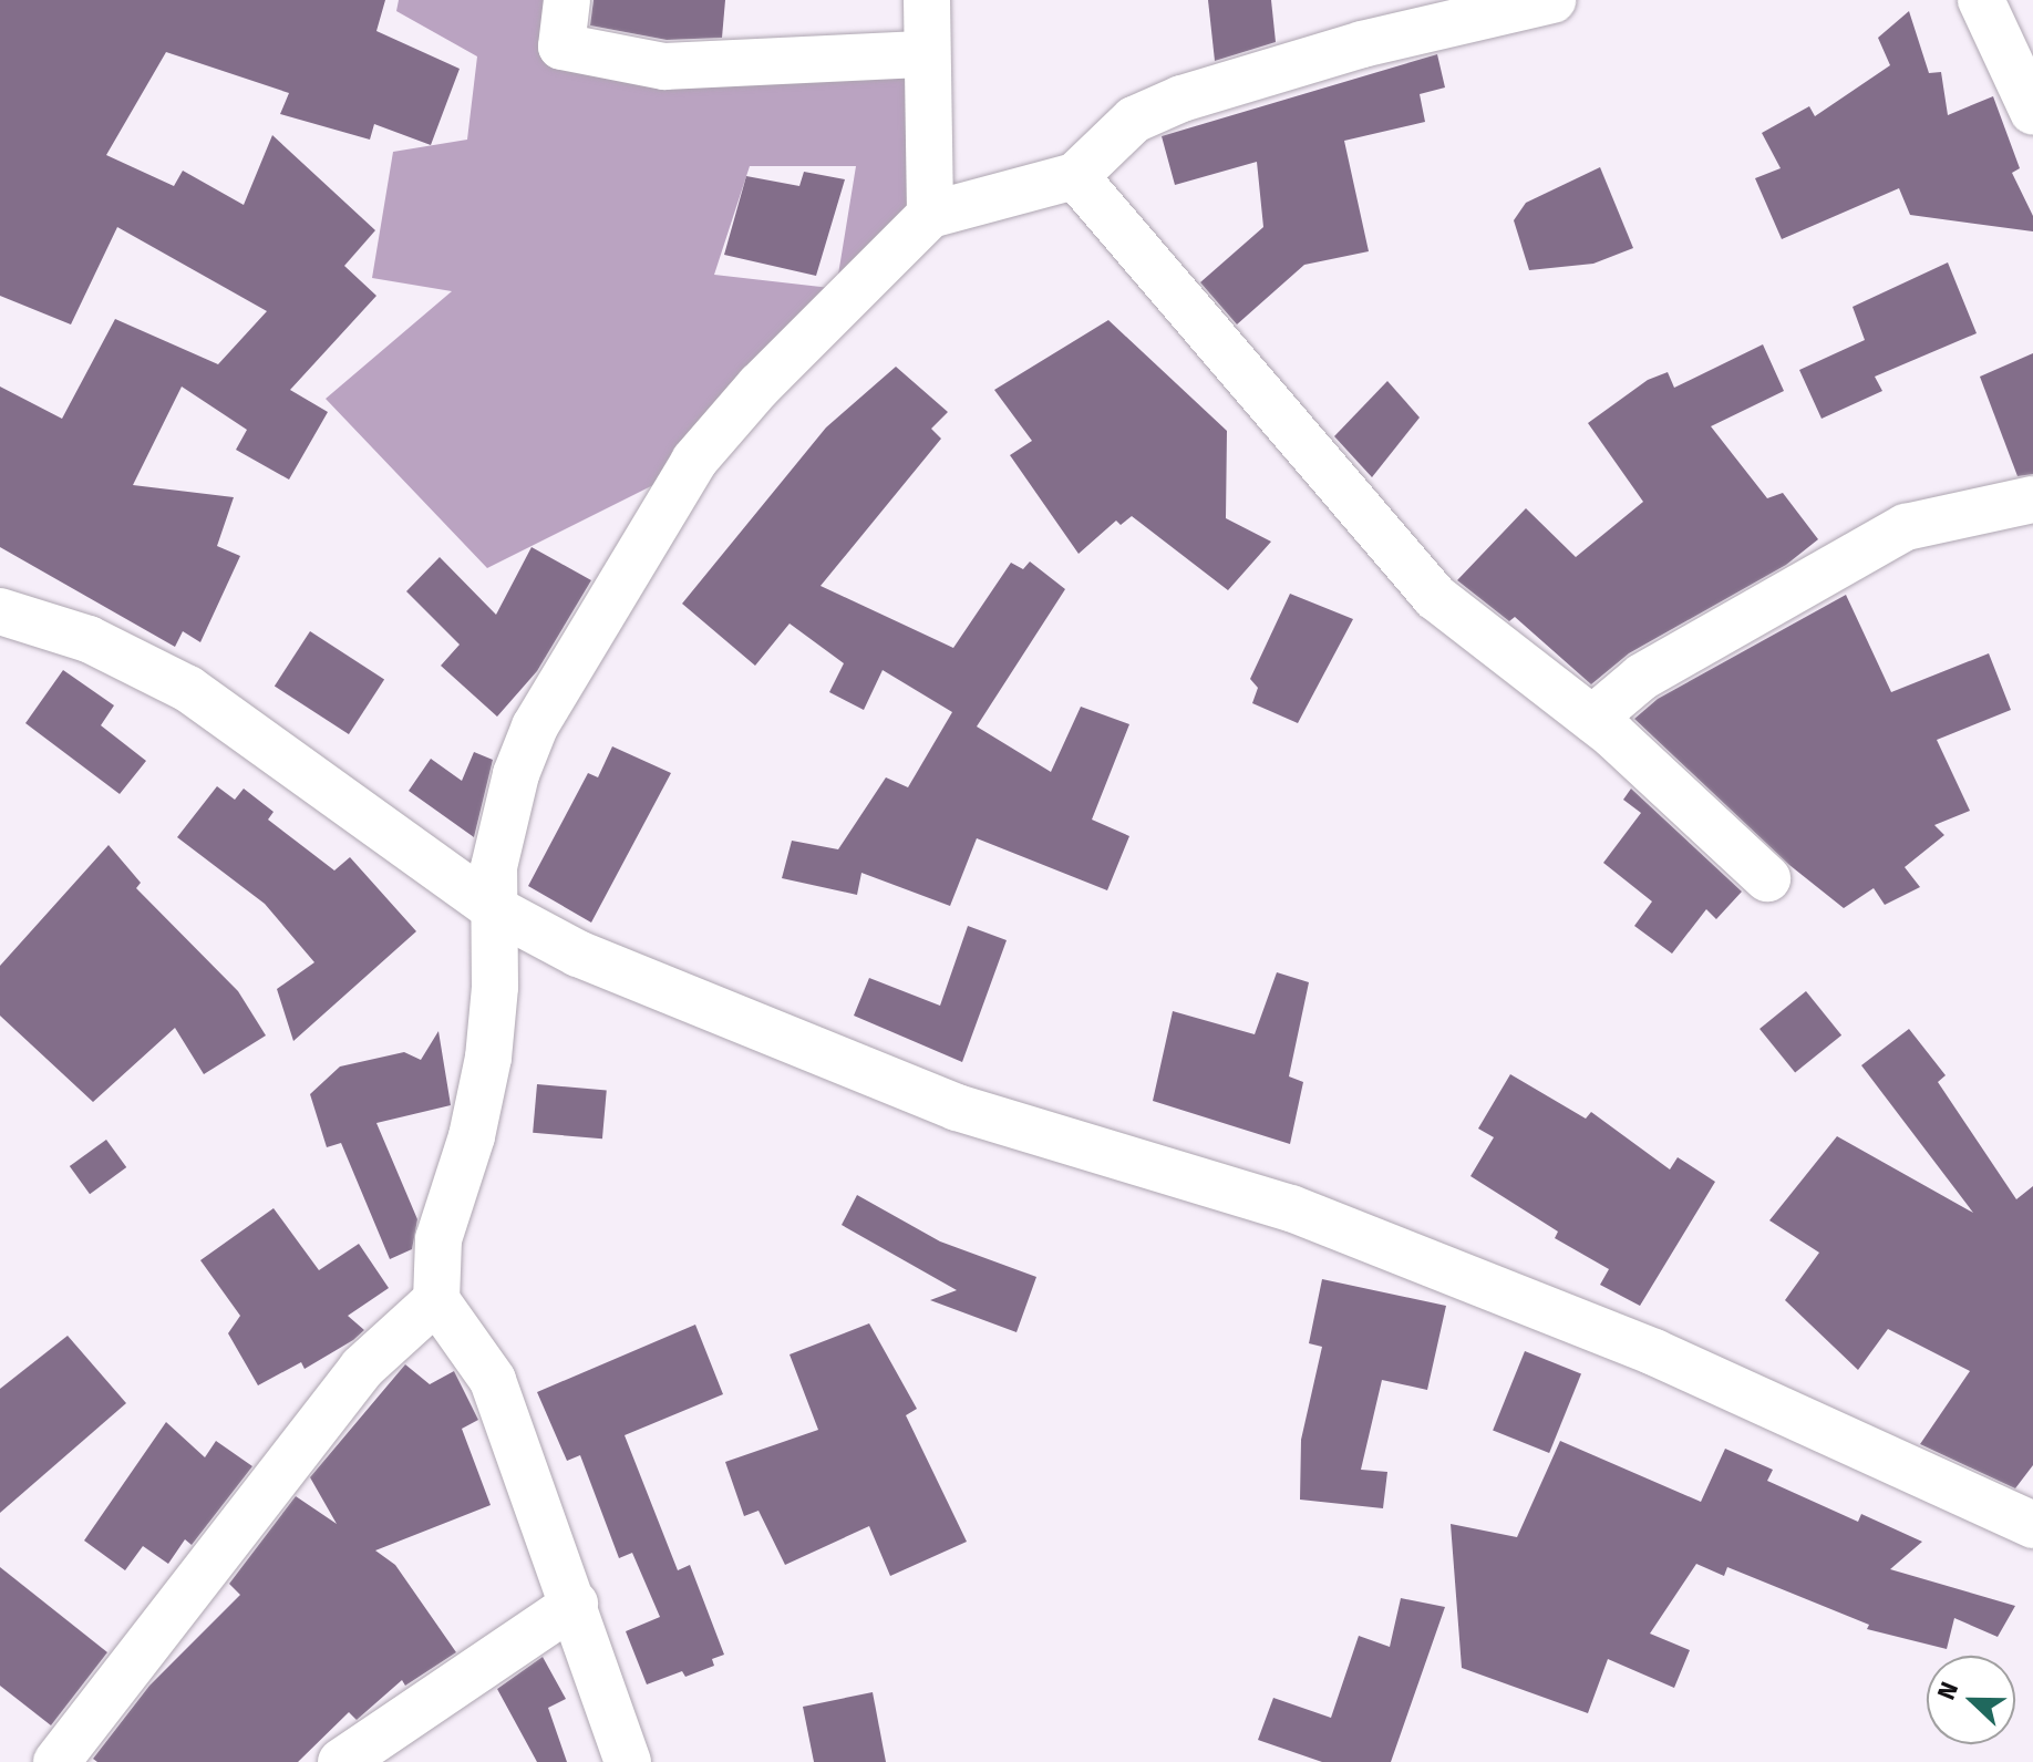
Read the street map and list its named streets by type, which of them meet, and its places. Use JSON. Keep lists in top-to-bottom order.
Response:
{
  "north": "left"
}
